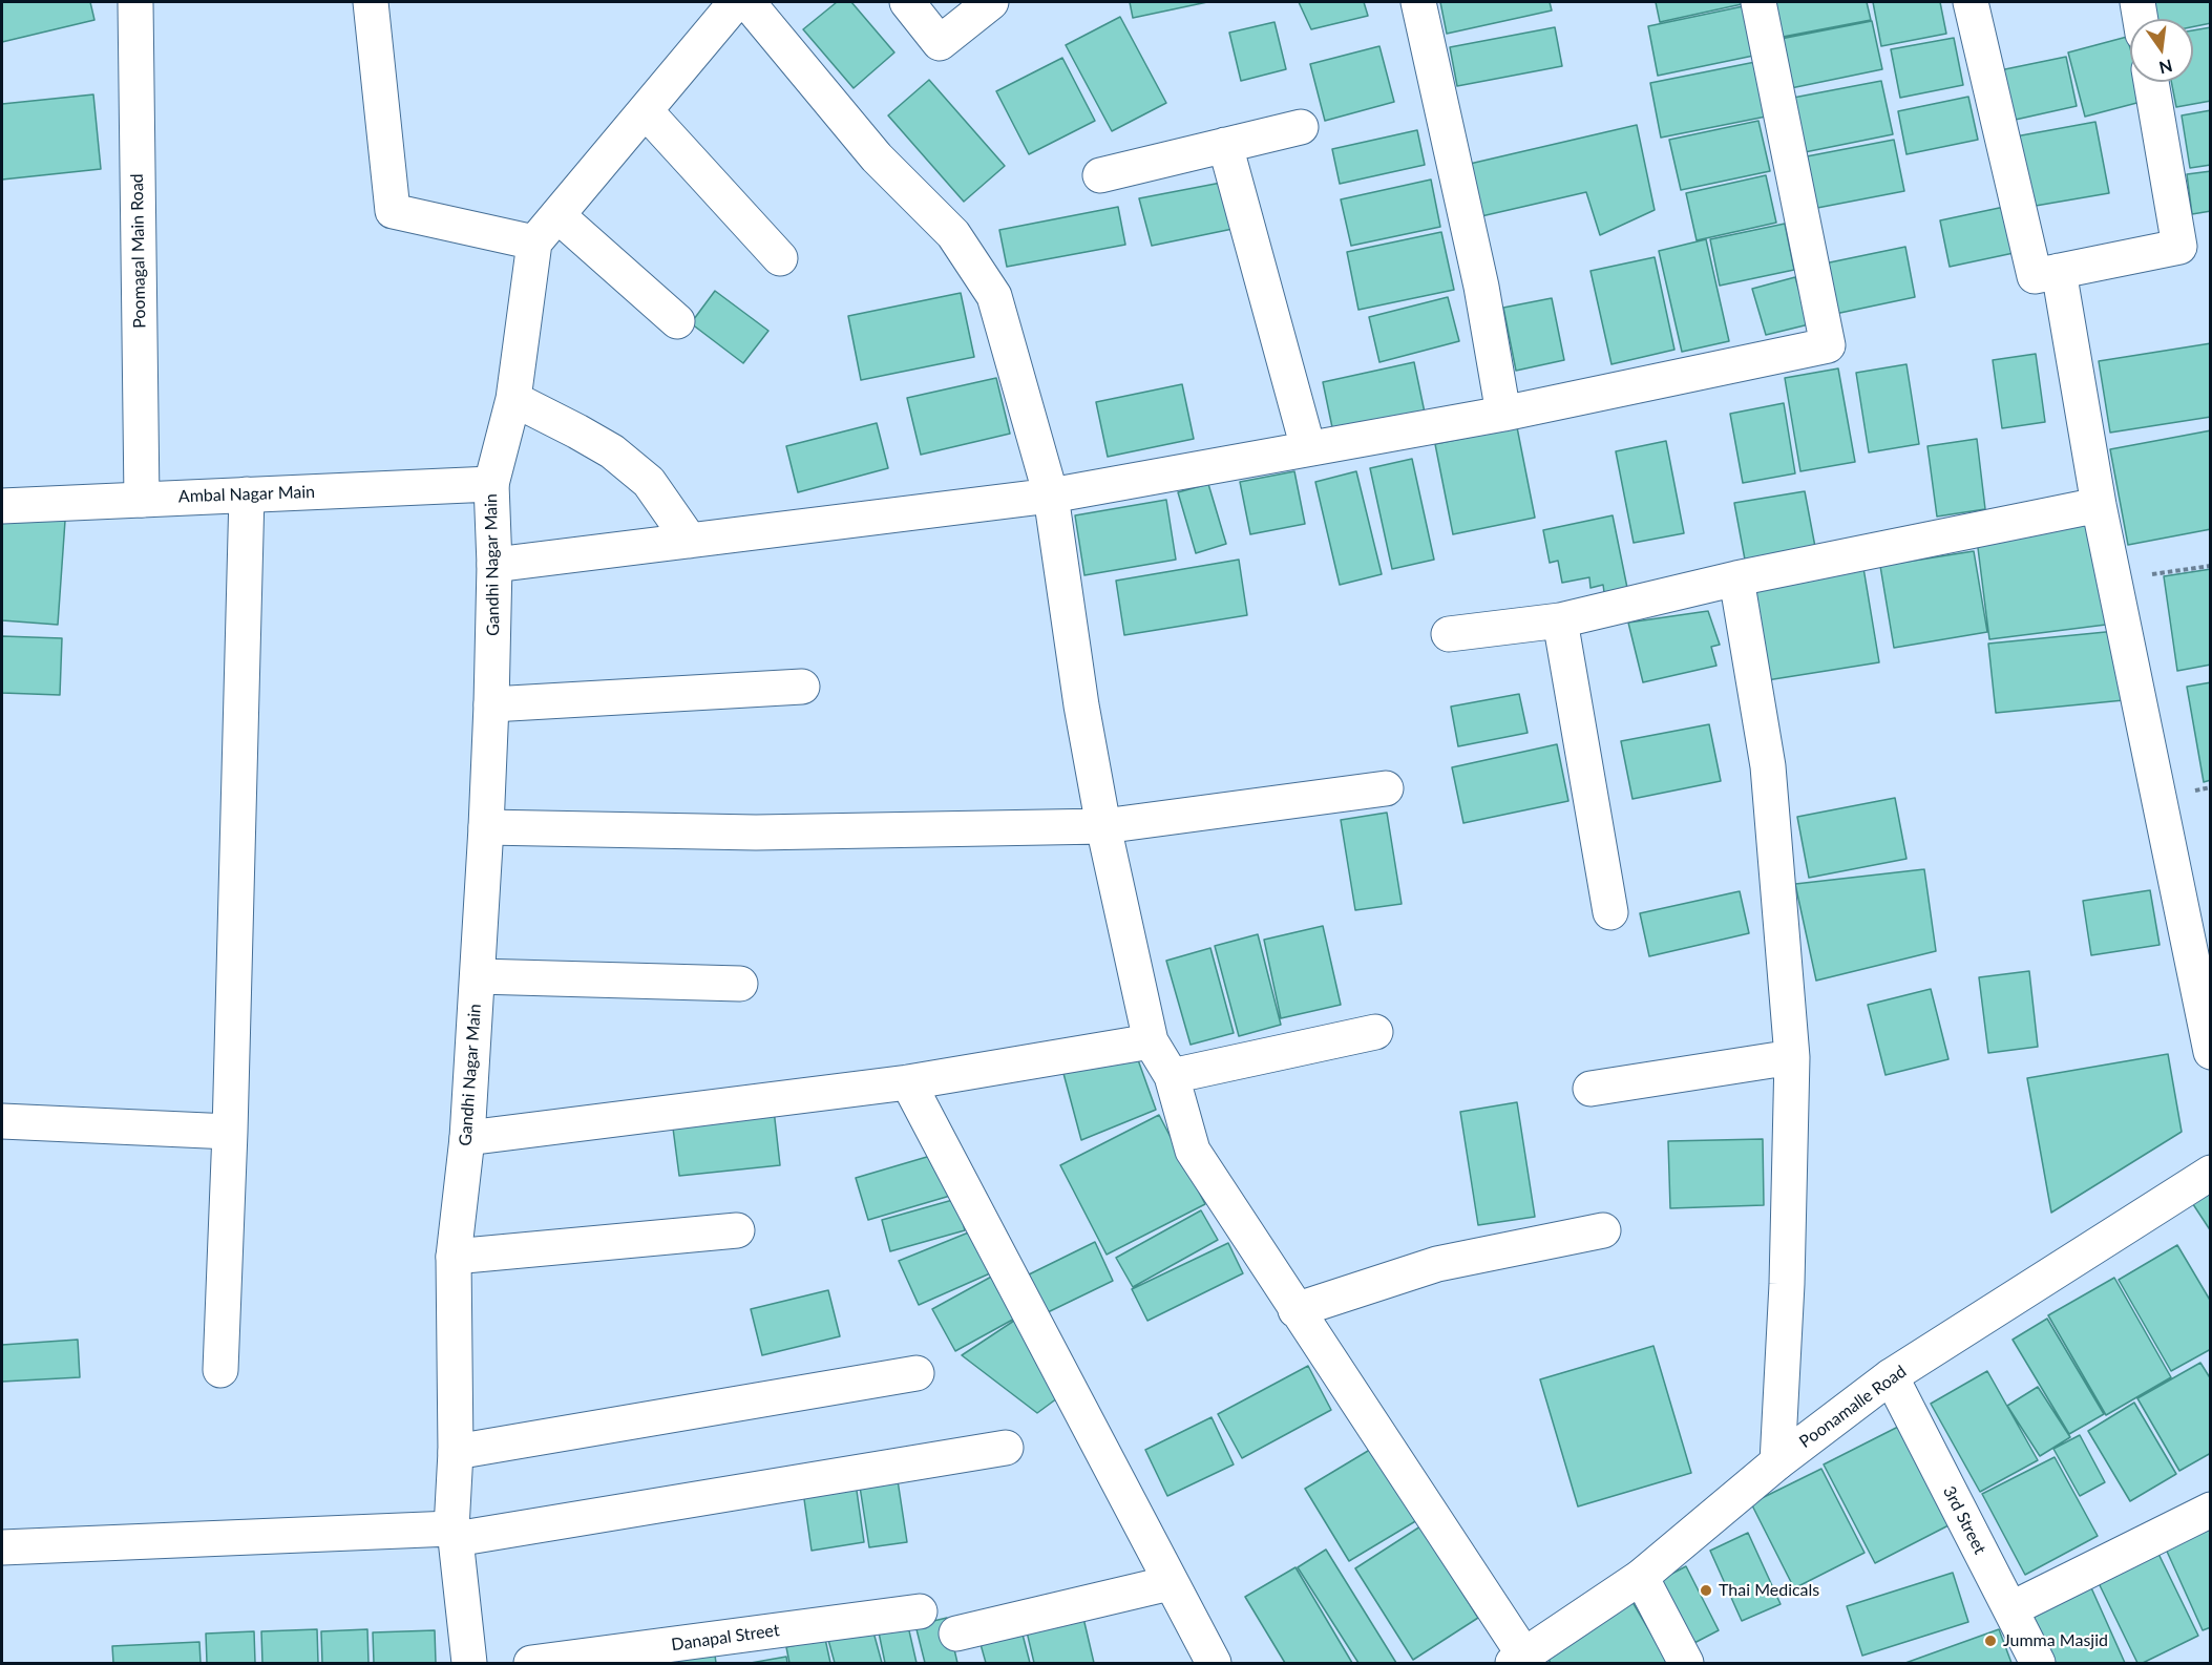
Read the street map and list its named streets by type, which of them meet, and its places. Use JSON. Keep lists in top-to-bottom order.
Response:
{
  "streets": {
    "street": [
      "Poomagal Main Road",
      "Ambal Nagar Main",
      "Gandhi Nagar Main",
      "Poonamalle Road",
      "3rd Street",
      "Danapal Street"
    ]
  },
  "crossings": [
    ["Poomagal Main Road", "Ambal Nagar Main"],
    ["Ambal Nagar Main", "Gandhi Nagar Main"],
    ["Poonamalle Road", "3rd Street"]
  ],
  "places": ["Thai Medicals", "Jumma Masjid"],
  "north": "bottom"
}
